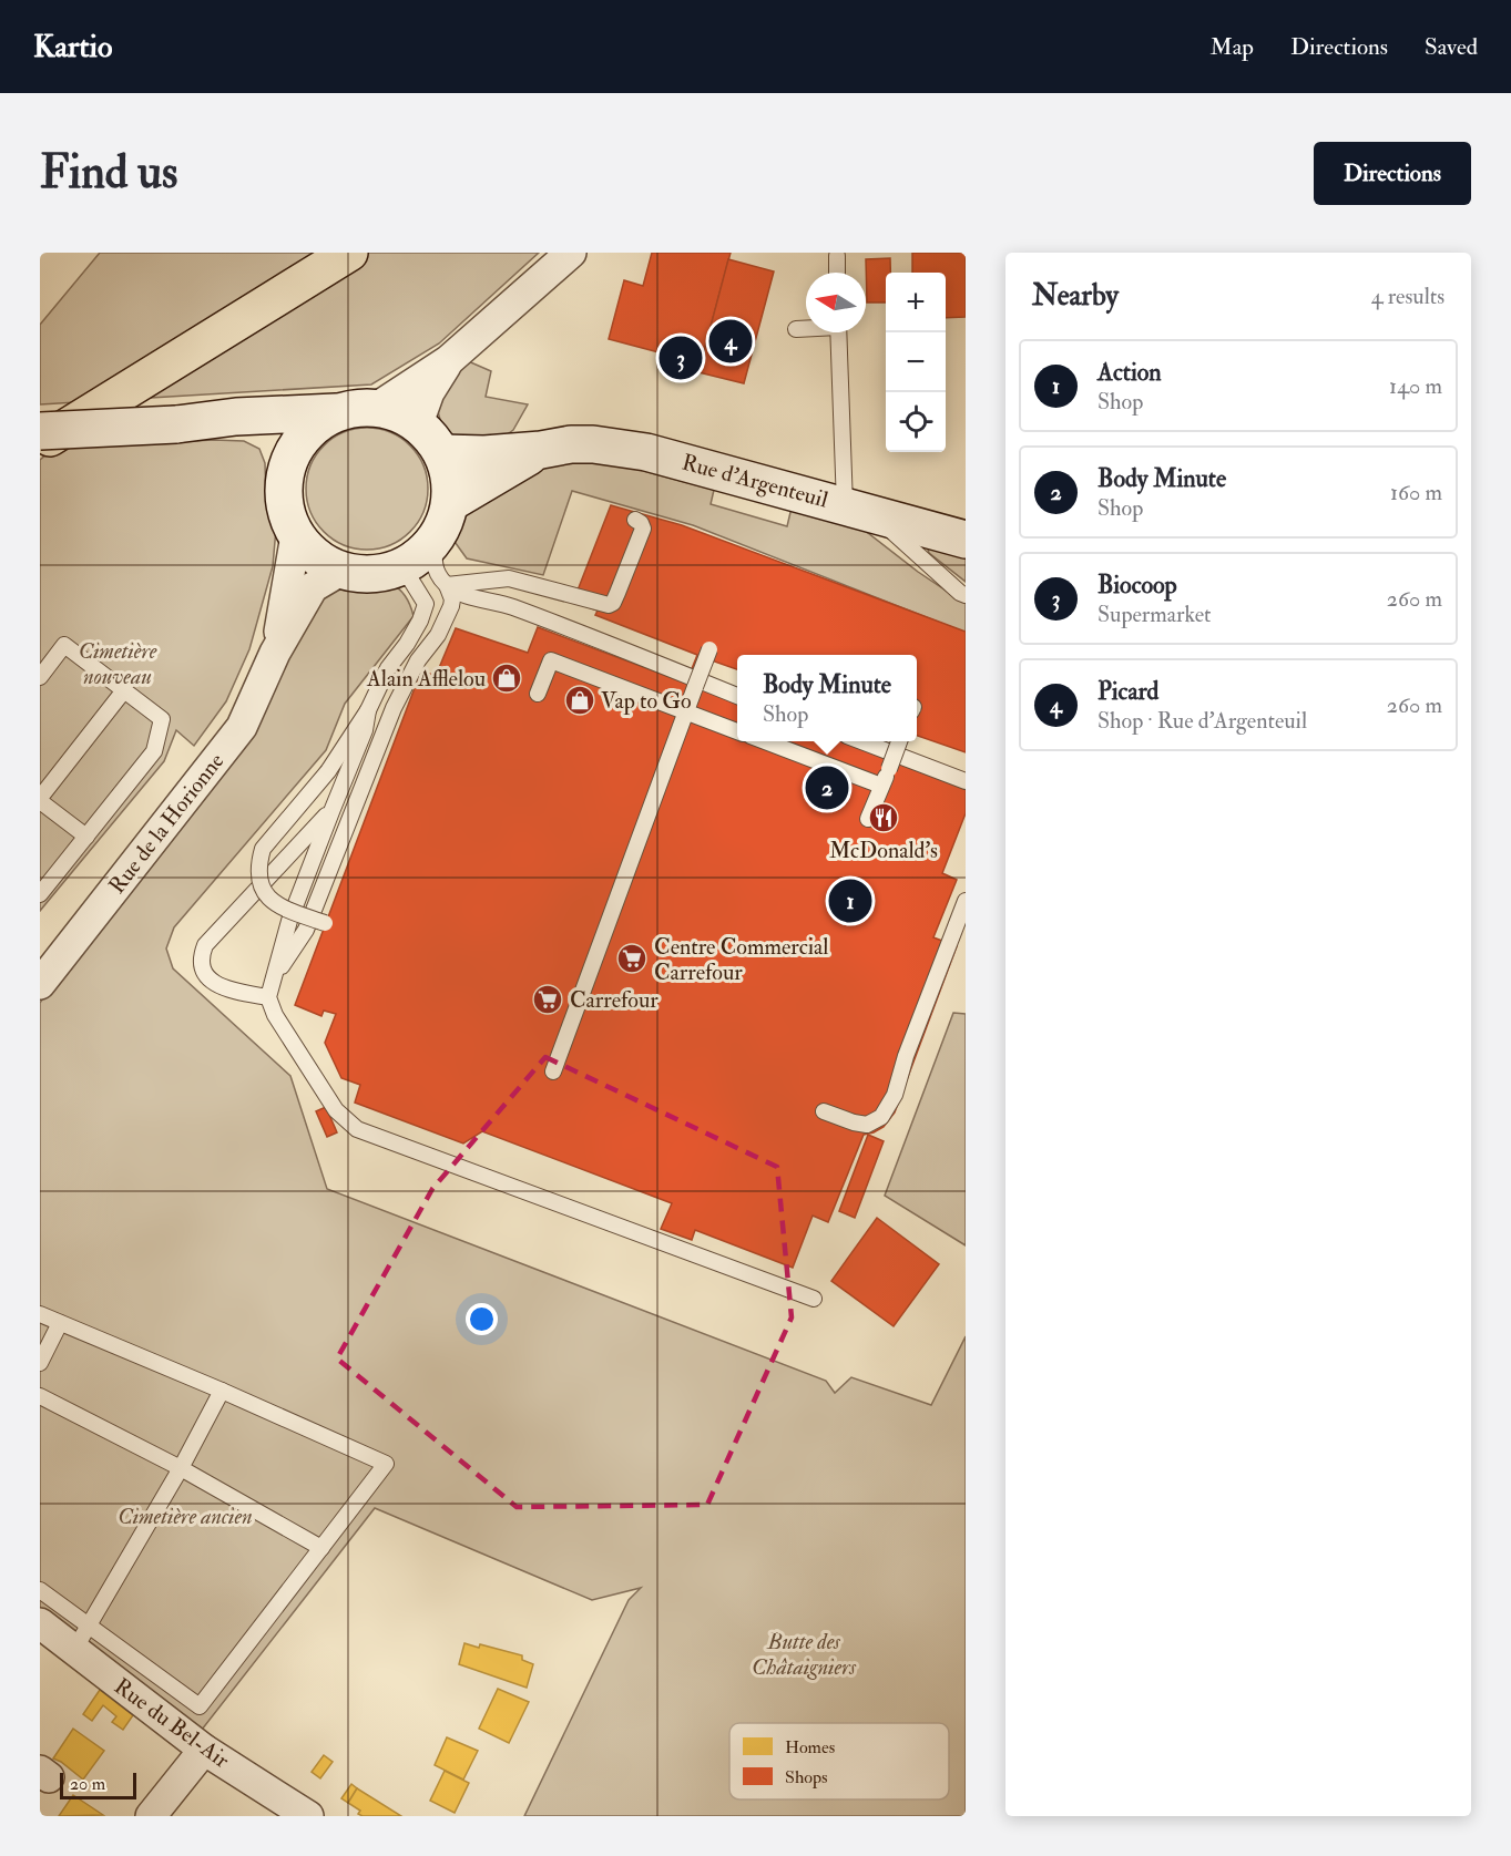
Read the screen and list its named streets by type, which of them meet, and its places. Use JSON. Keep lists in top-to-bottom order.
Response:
{
  "streets": {
    "street": ["Rue d'Argenteuil", "Rue de la Horionne", "Rue du Bel-Air"]
  },
  "crossings": [
    ["Rue d'Argenteuil", "Rue de la Horionne"]
  ],
  "parks": ["Cimetière nouveau", "Cimetière ancien", "Butte des Châtaigniers"],
  "places": {
    "shop": ["Alain Afflelou", "Vap to Go"],
    "restaurant": ["McDonald's"],
    "supermarket": ["Centre Commercial Carrefour", "Carrefour"]
  },
  "legend": ["Homes", "Shops"],
  "scale_bar": "20 m",
  "north": "left",
  "page": {
    "header": "Kartio",
    "nav": ["Map", "Directions", "Saved"],
    "buttons": "Directions",
    "title": "Find us",
    "heading": ["Nearby", "4 results"],
    "map_buttons": ["+", "−"],
    "pins": [
      "4",
      "3",
      "2",
      "1"
    ],
    "list": [
      {
        "mark": "1",
        "name": "Action",
        "note": "Shop",
        "value": "140 m"
      },
      {
        "mark": "2",
        "name": "Body Minute",
        "note": "Shop",
        "value": "160 m"
      },
      {
        "mark": "3",
        "name": "Biocoop",
        "note": "Supermarket",
        "value": "260 m"
      },
      {
        "mark": "4",
        "name": "Picard",
        "note": "Shop · Rue d'Argenteuil",
        "value": "260 m"
      }
    ],
    "popup": ["Body Minute", "Shop"],
    "scale": "20 m"
  }
}
